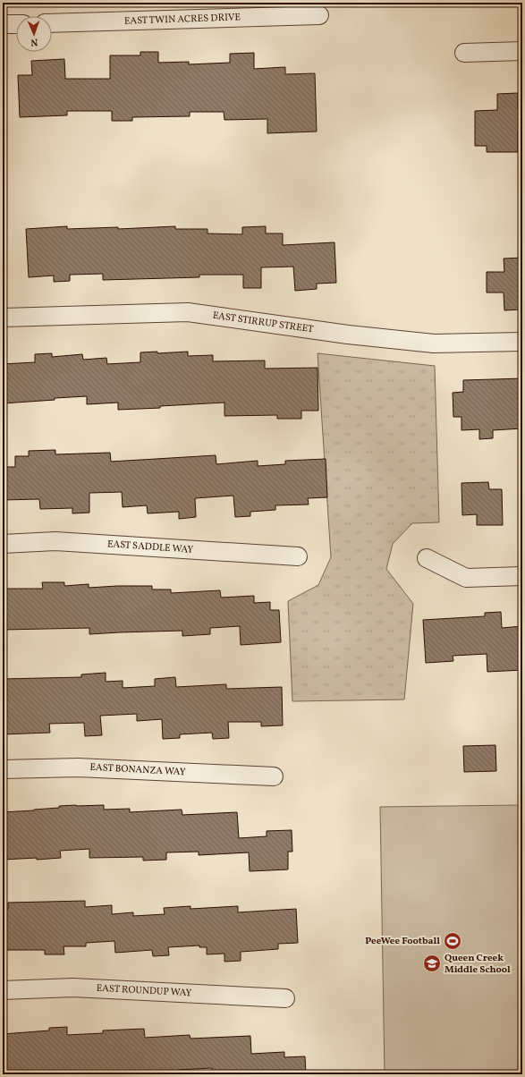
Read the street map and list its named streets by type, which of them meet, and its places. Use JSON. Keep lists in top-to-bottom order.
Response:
{
  "streets": {
    "street": [
      "EAST TWIN ACRES DRIVE",
      "EAST STIRRUP STREET",
      "EAST SADDLE WAY",
      "EAST BONANZA WAY",
      "EAST ROUNDUP WAY"
    ]
  },
  "places": {
    "sports": ["PeeWee Football"],
    "school or university": ["Queen Creek Middle School"]
  },
  "north": "bottom"
}
